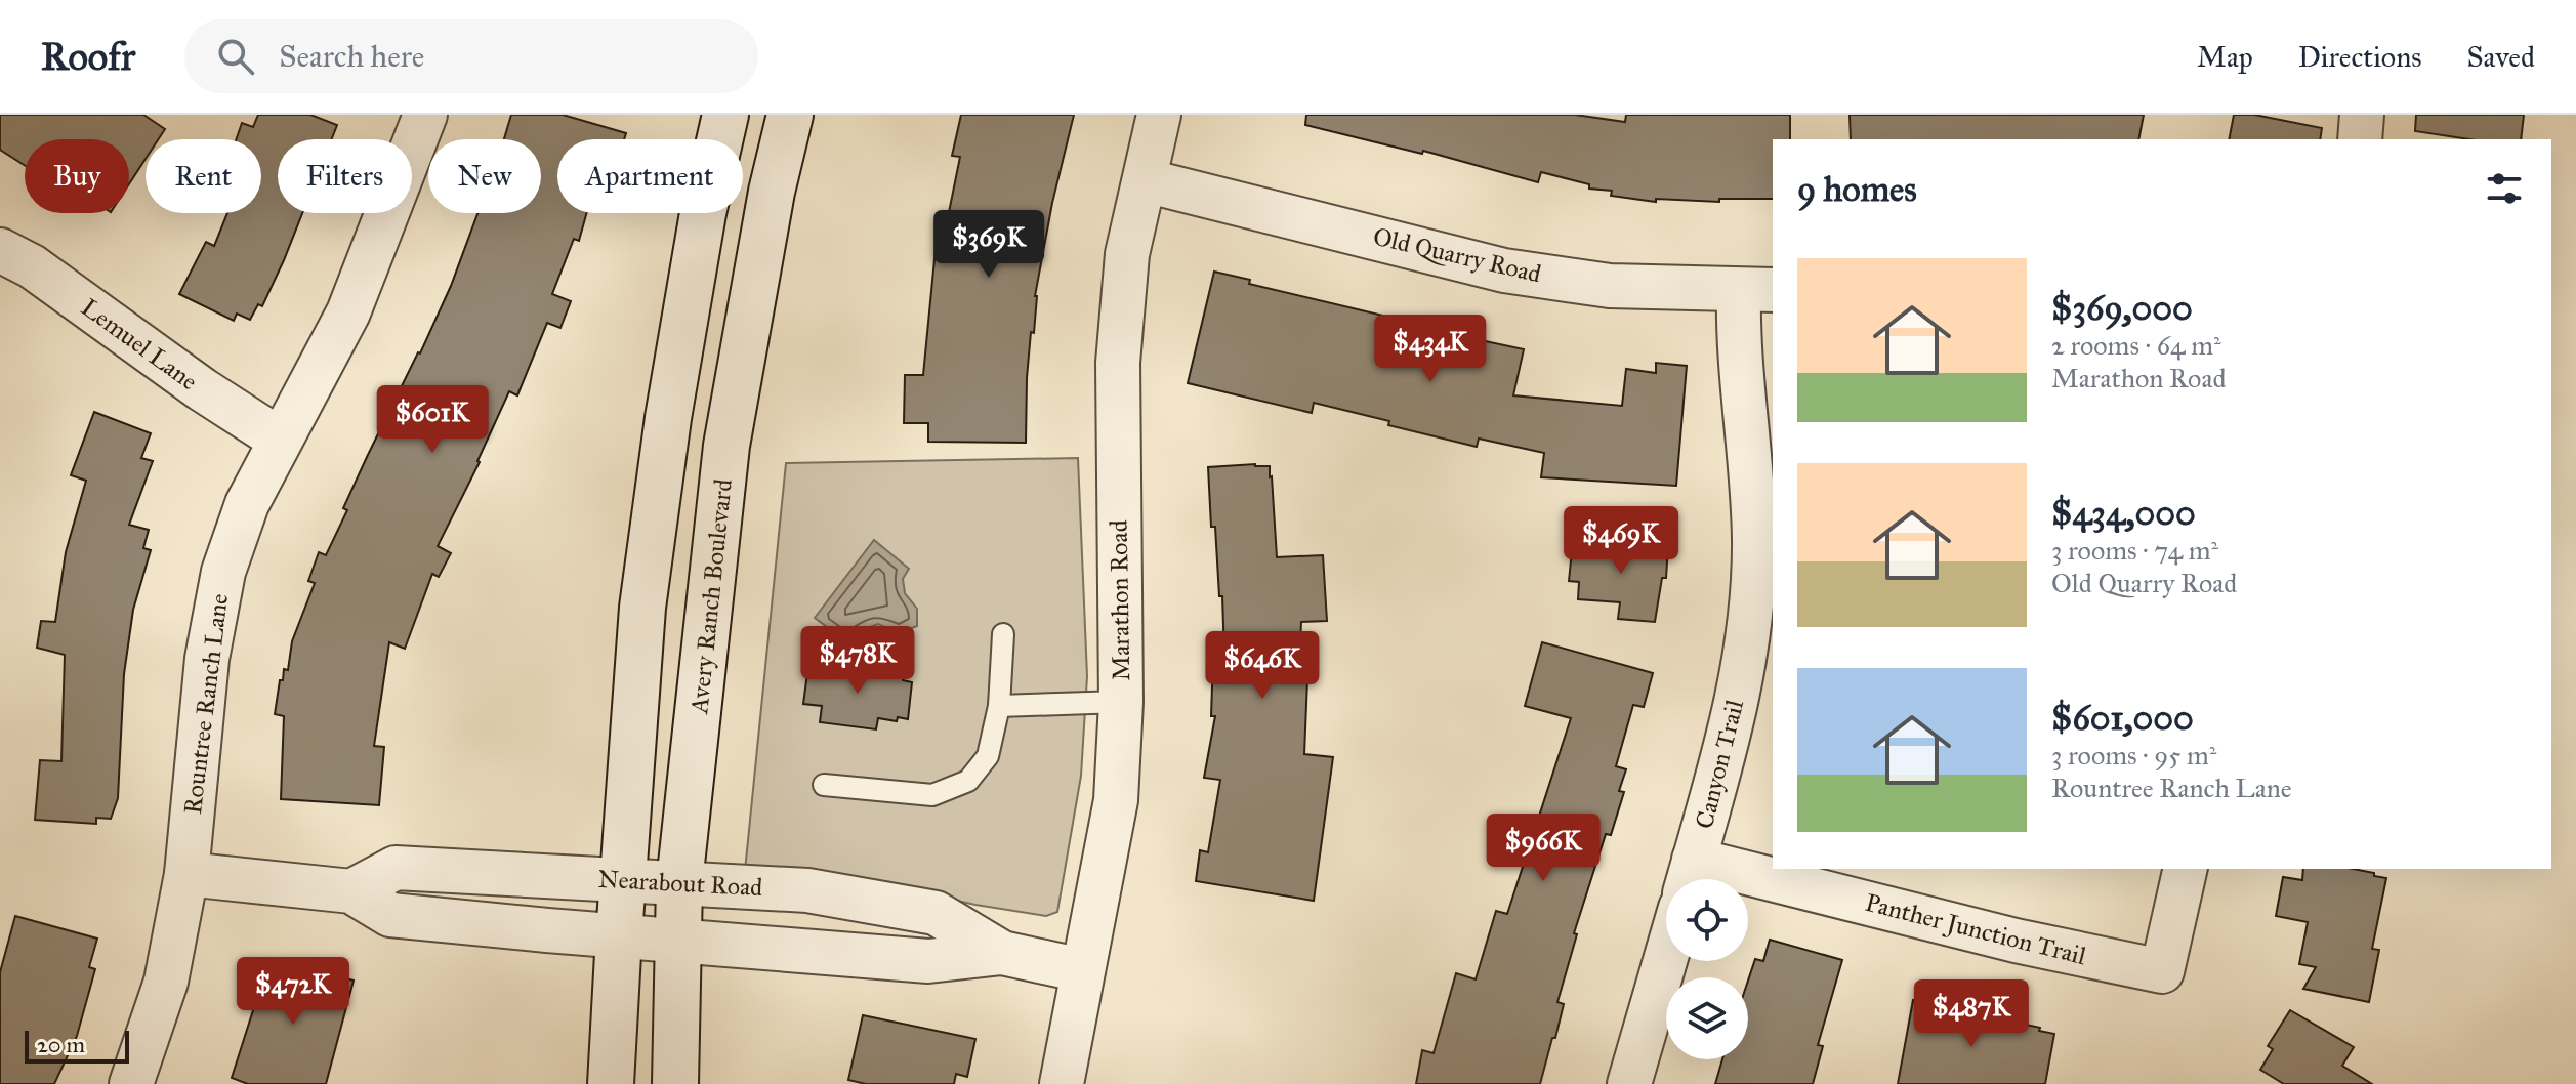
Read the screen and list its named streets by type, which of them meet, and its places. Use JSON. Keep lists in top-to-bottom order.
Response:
{
  "streets": {
    "main road": ["Avery Ranch Boulevard"],
    "street": [
      "Old Quarry Road",
      "Lemuel Lane",
      "Marathon Road",
      "Rountree Ranch Lane",
      "Canyon Trail",
      "Nearabout Road",
      "Panther Junction Trail"
    ]
  },
  "crossings": [
    ["Old Quarry Road", "Marathon Road"],
    ["Old Quarry Road", "Canyon Trail"],
    ["Lemuel Lane", "Rountree Ranch Lane"],
    ["Avery Ranch Boulevard", "Nearabout Road"],
    ["Marathon Road", "Nearabout Road"],
    ["Rountree Ranch Lane", "Nearabout Road"],
    ["Canyon Trail", "Panther Junction Trail"]
  ],
  "scale_bar": "20 m",
  "page": {
    "header": "Roofr",
    "search": "Search here",
    "nav": ["Map", "Directions", "Saved"],
    "chip": [
      "Buy",
      "Rent",
      "Filters",
      "New",
      "Apartment"
    ],
    "heading": "9 homes",
    "price": [
      "$369K",
      "$434K",
      "$601K",
      "$469K",
      "$478K",
      "$646K",
      "$966K",
      "$472K",
      "$487K"
    ],
    "list": [
      {
        "name": "$369,000",
        "note": "2 rooms · 64 m² · Marathon Road"
      },
      {
        "name": "$434,000",
        "note": "3 rooms · 74 m² · Old Quarry Road"
      },
      {
        "name": "$601,000",
        "note": "3 rooms · 95 m² · Rountree Ranch Lane"
      }
    ],
    "scale": "20 m"
  }
}
